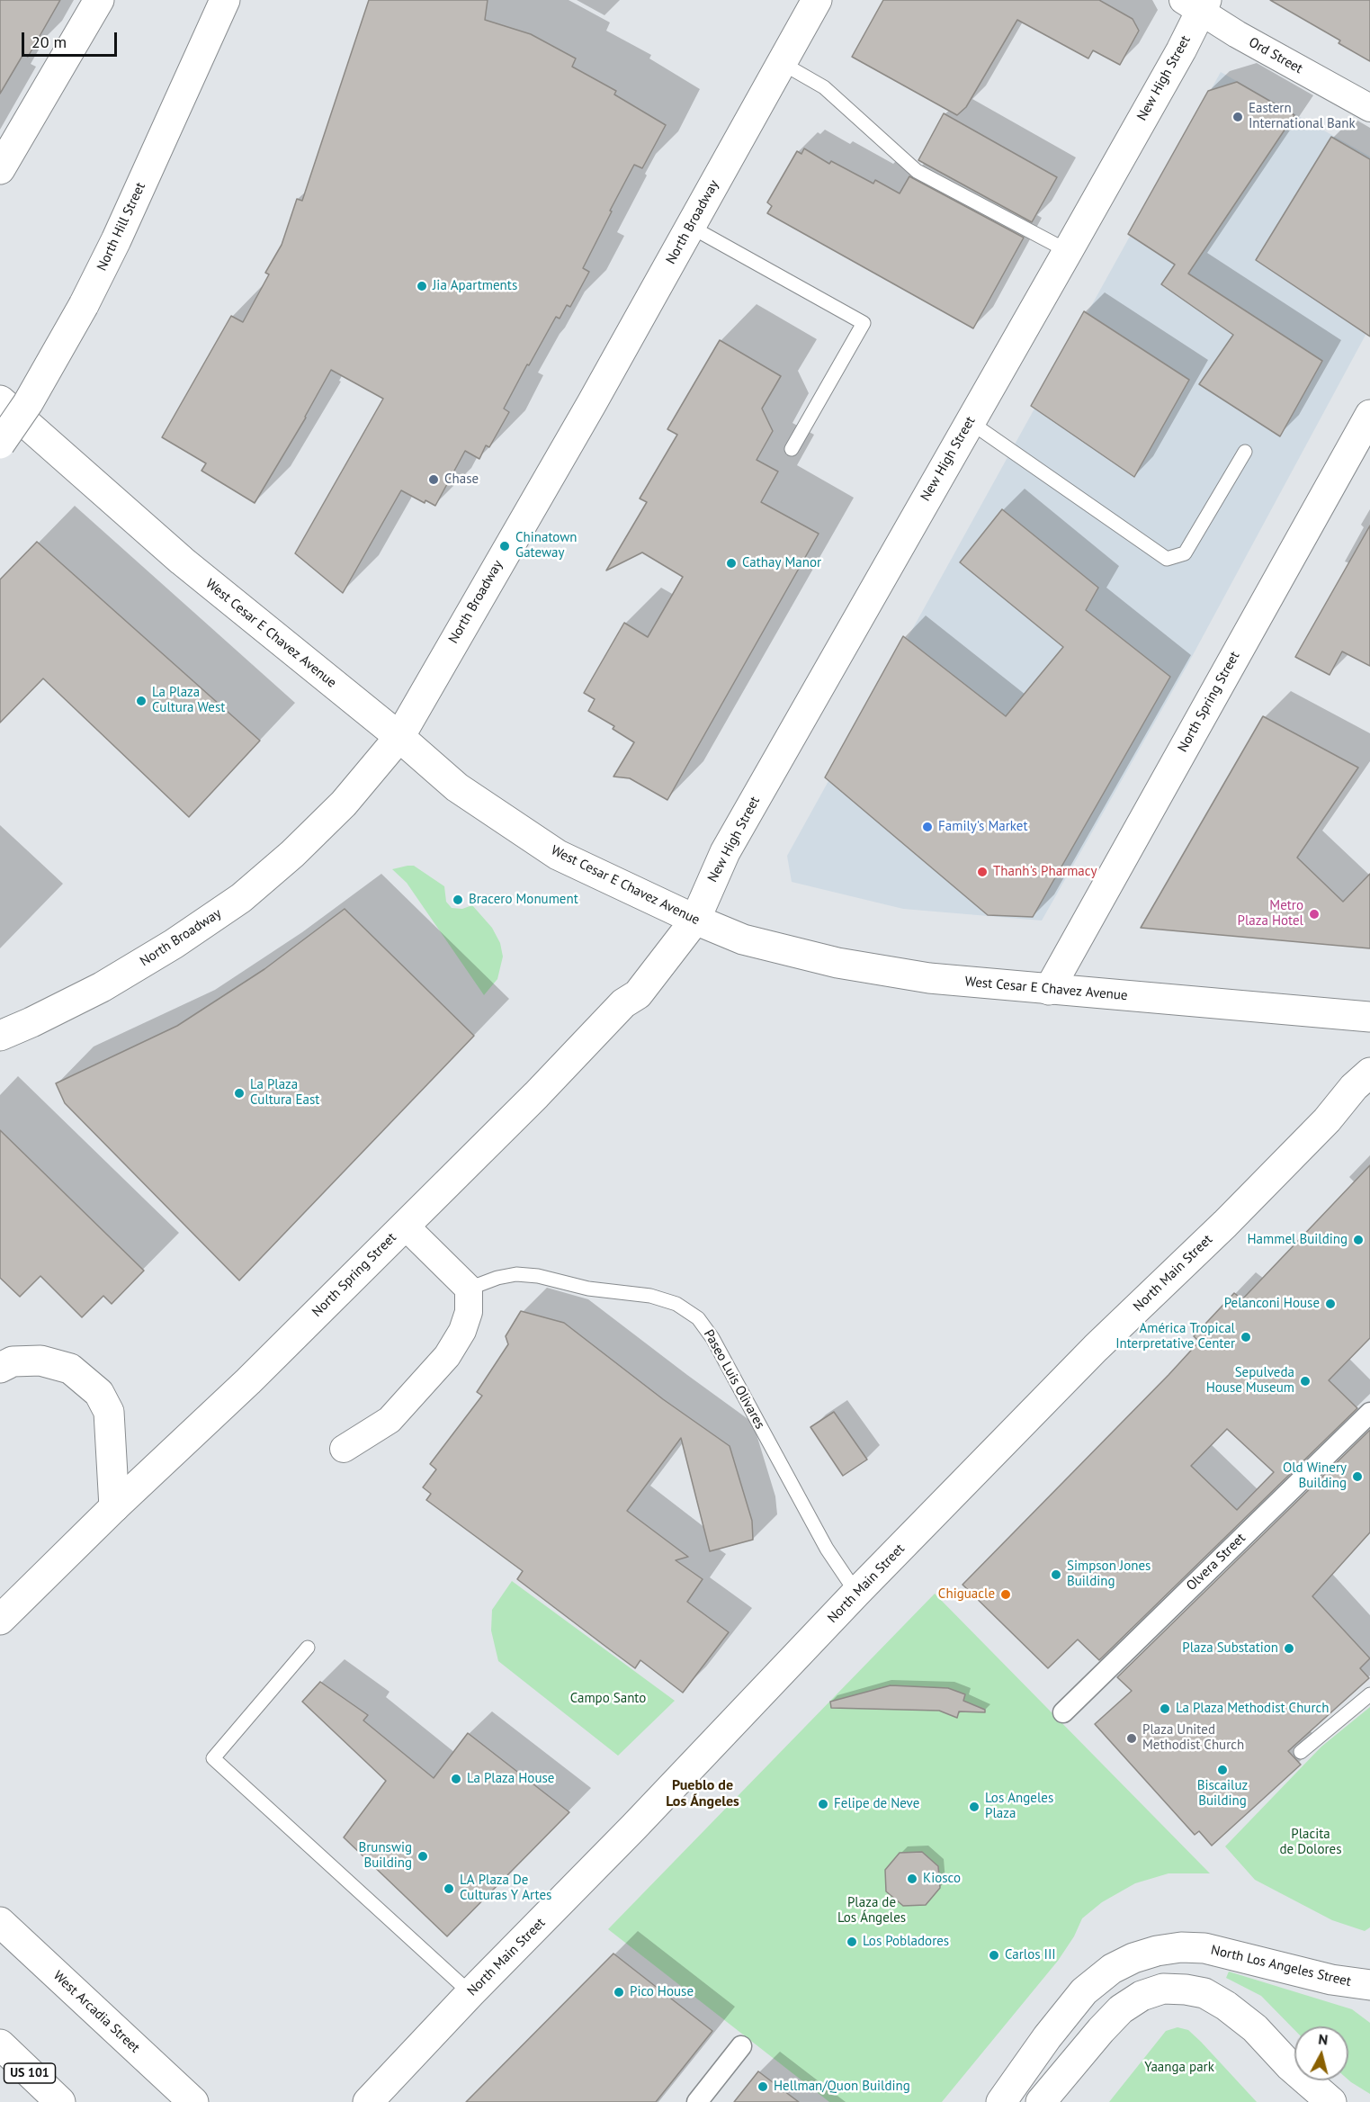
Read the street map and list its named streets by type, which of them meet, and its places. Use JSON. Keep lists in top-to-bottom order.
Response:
{
  "streets": {
    "main road": [
      "New High Street",
      "North Broadway",
      "North Hill Street",
      "West Cesar E Chavez Avenue",
      "North Spring Street",
      "North Main Street",
      "North Los Angeles Street",
      "West Arcadia Street",
      "US 101"
    ],
    "street": ["Ord Street", "Olvera Street"],
    "lane": ["Paseo Luis Olivares"]
  },
  "crossings": [
    ["Ord Street", "New High Street"],
    ["New High Street", "West Cesar E Chavez Avenue"],
    ["New High Street", "North Spring Street"],
    ["North Broadway", "West Cesar E Chavez Avenue"],
    ["West Cesar E Chavez Avenue", "North Spring Street"],
    ["North Main Street", "Paseo Luis Olivares"]
  ],
  "districts": ["Pueblo de Los Ángeles"],
  "parks": [
    "Campo Santo",
    "Placita de Dolores",
    "Plaza de Los Ángeles",
    "Yaanga park"
  ],
  "places": [
    "Eastern International Bank",
    "Jia Apartments",
    "Chase",
    "Chinatown Gateway",
    "Cathay Manor",
    "La Plaza Cultura West",
    "Family's Market",
    "Thanh's Pharmacy",
    "Bracero Monument",
    "Metro Plaza Hotel",
    "La Plaza Cultura East",
    "Hammel Building",
    "Pelanconi House",
    "América Tropical Interpretative Center",
    "Sepulveda House Museum",
    "Old Winery Building",
    "Simpson Jones Building",
    "Chiguacle",
    "Plaza Substation",
    "La Plaza Methodist Church",
    "Plaza United Methodist Church",
    "Biscailuz Building",
    "La Plaza House",
    "Felipe de Neve",
    "Los Angeles Plaza",
    "Brunswig Building",
    "Kiosco",
    "LA Plaza De Culturas Y Artes",
    "Los Pobladores",
    "Carlos III",
    "Pico House",
    "Hellman/Quon Building"
  ],
  "scale_bar": "20 m",
  "north": "top"
}
